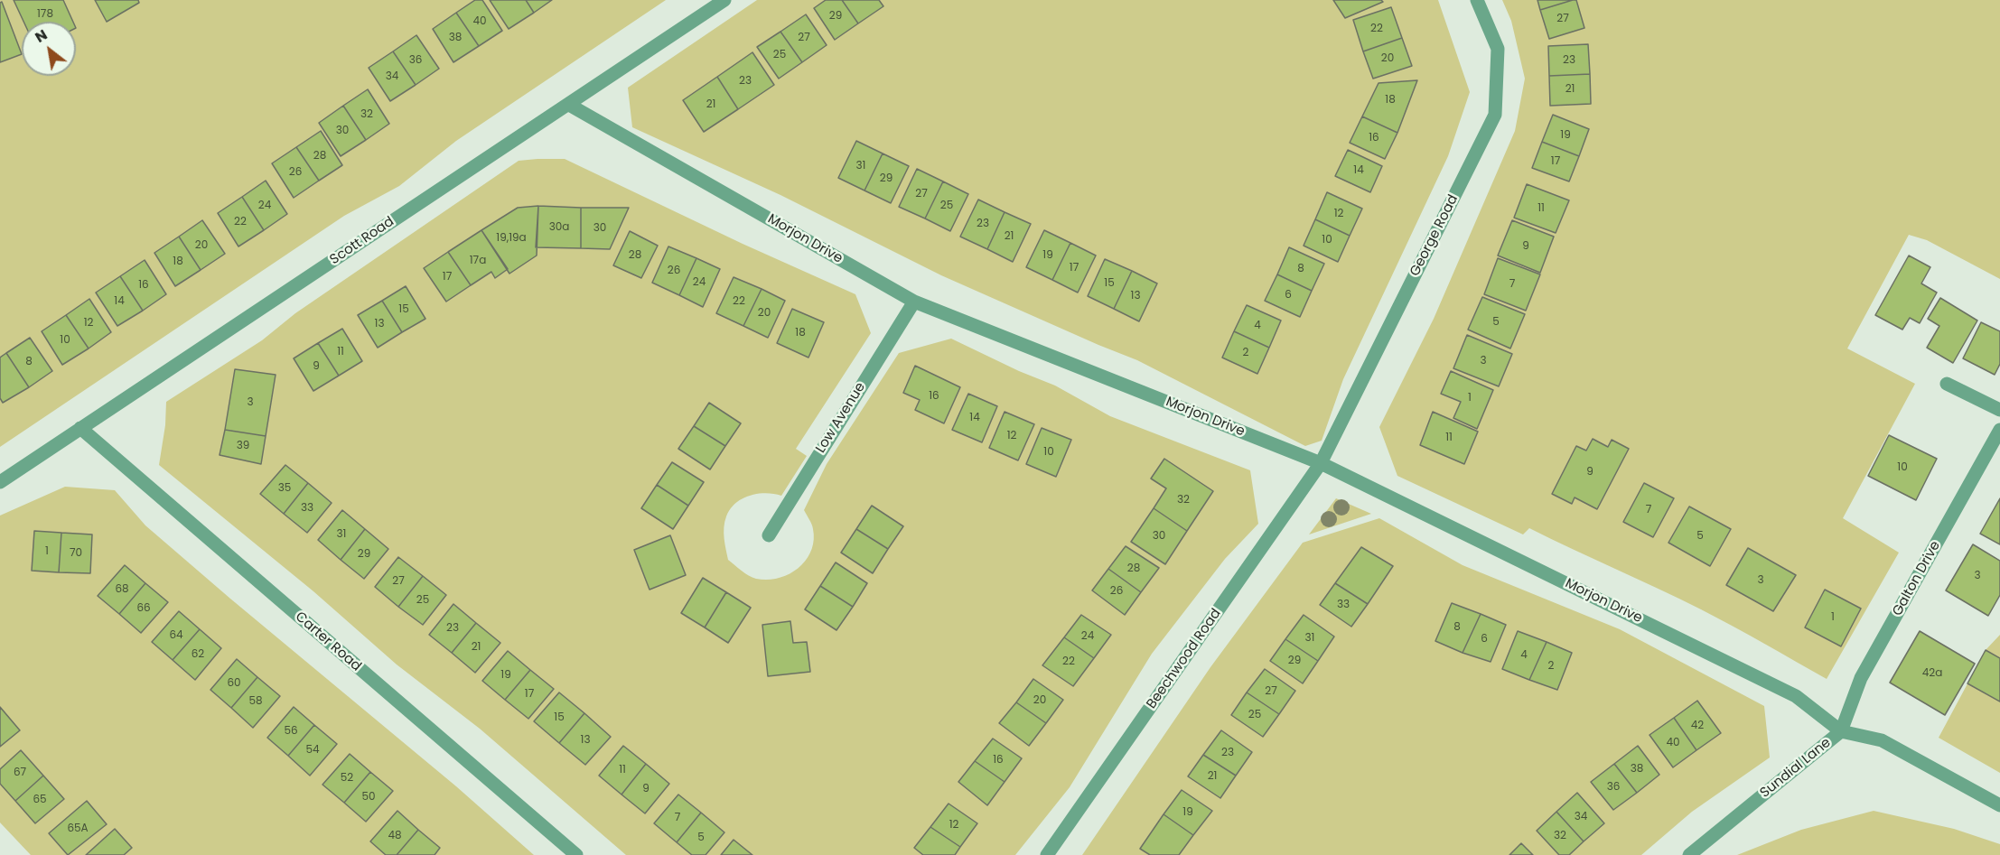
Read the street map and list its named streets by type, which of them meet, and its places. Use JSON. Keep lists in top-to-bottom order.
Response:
{
  "streets": {
    "street": [
      "George Road",
      "Morjon Drive",
      "Scott Road",
      "Low Avenue",
      "Galton Drive",
      "Carter Road",
      "Beechwood Road",
      "Sundial Lane"
    ]
  },
  "crossings": [
    ["George Road", "Morjon Drive"],
    ["George Road", "Beechwood Road"],
    ["Morjon Drive", "Scott Road"],
    ["Morjon Drive", "Low Avenue"],
    ["Morjon Drive", "Galton Drive"],
    ["Morjon Drive", "Beechwood Road"],
    ["Morjon Drive", "Sundial Lane"],
    ["Scott Road", "Carter Road"],
    ["Galton Drive", "Sundial Lane"]
  ],
  "house_numbers": [
    "178",
    "29",
    "27",
    "40",
    "22",
    "38",
    "27",
    "25",
    "20",
    "36",
    "23",
    "34",
    "23",
    "21",
    "18",
    "21",
    "32",
    "30",
    "19",
    "16",
    "28",
    "17",
    "31",
    "14",
    "26",
    "29",
    "27",
    "24",
    "25",
    "11",
    "12",
    "22",
    "23",
    "30a",
    "30",
    "21",
    "19,19a",
    "10",
    "20",
    "9",
    "28",
    "19",
    "17a",
    "18",
    "17",
    "8",
    "26",
    "17",
    "24",
    "15",
    "7",
    "16",
    "6",
    "13",
    "14",
    "22",
    "15",
    "20",
    "5",
    "12",
    "13",
    "4",
    "18",
    "10",
    "11",
    "2",
    "3",
    "8",
    "9",
    "16",
    "1",
    "3",
    "14",
    "12",
    "11",
    "39",
    "10",
    "10",
    "9",
    "35",
    "32",
    "33",
    "7",
    "31",
    "30",
    "5",
    "1",
    "70",
    "29",
    "28",
    "3",
    "3",
    "27",
    "68",
    "26",
    "25",
    "33",
    "66",
    "1",
    "8",
    "23",
    "64",
    "24",
    "31",
    "6",
    "21",
    "62",
    "4",
    "29",
    "22",
    "2",
    "42a",
    "19",
    "60",
    "27",
    "17",
    "20",
    "58",
    "25",
    "15",
    "42",
    "56",
    "13",
    "40",
    "54",
    "23",
    "16",
    "38",
    "11",
    "67",
    "21",
    "52",
    "36",
    "9",
    "50",
    "65",
    "19",
    "34",
    "7",
    "12",
    "65A",
    "48",
    "32",
    "5"
  ],
  "north": "top left"
}
